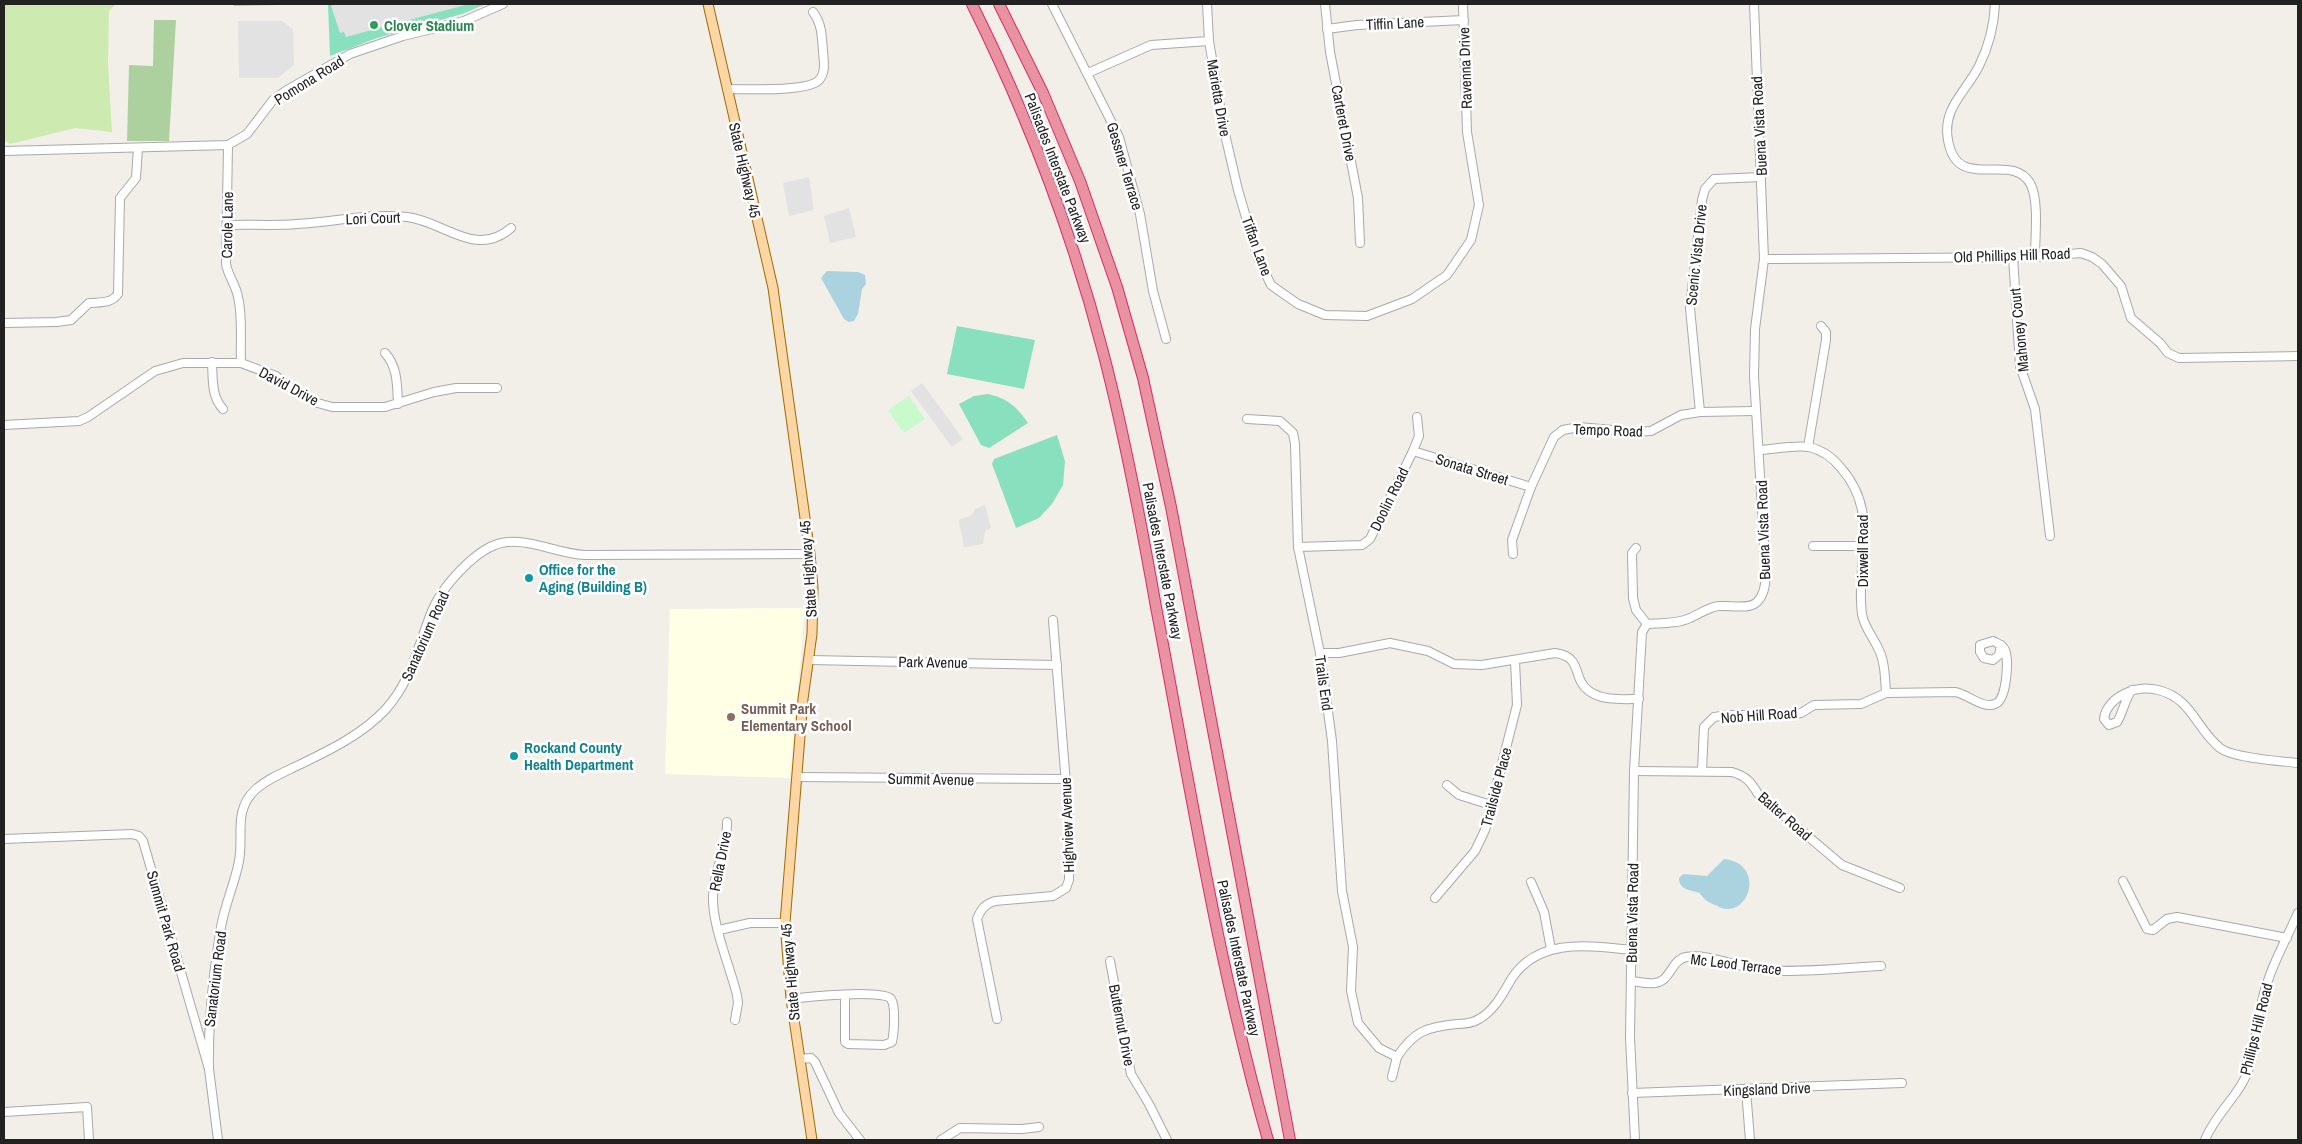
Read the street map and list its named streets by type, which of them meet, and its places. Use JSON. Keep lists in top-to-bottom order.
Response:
{
  "streets": {
    "highway": ["Palisades Interstate Parkway"],
    "main road": ["State Highway 45"],
    "street": [
      "Tiffin Lane",
      "Ravenna Drive",
      "Pomona Road",
      "Marietta Drive",
      "Carteret Drive",
      "Buena Vista Road",
      "Gessner Terrace",
      "Lori Court",
      "Carole Lane",
      "Tiffan Lane",
      "Scenic Vista Drive",
      "Old Phillips Hill Road",
      "Mahoney Court",
      "David Drive",
      "Tempo Road",
      "Sonata Street",
      "Doolin Road",
      "Dixwell Road",
      "Sanatorium Road",
      "Park Avenue",
      "Trails End",
      "Nob Hill Road",
      "Summit Avenue",
      "Trailside Place",
      "Balter Road",
      "Highview Avenue",
      "Rella Drive",
      "Summit Park Road",
      "Mc Leod Terrace",
      "Butternut Drive",
      "Phillips Hill Road",
      "Kingsland Drive"
    ]
  },
  "crossings": [
    ["Tiffin Lane", "Ravenna Drive"],
    ["Tiffin Lane", "Carteret Drive"],
    ["Ravenna Drive", "Tiffan Lane"],
    ["Pomona Road", "Carole Lane"],
    ["Marietta Drive", "Tiffan Lane"],
    ["Buena Vista Road", "Scenic Vista Drive"],
    ["Buena Vista Road", "Old Phillips Hill Road"],
    ["Buena Vista Road", "Tempo Road"],
    ["Buena Vista Road", "Dixwell Road"],
    ["Buena Vista Road", "Balter Road"],
    ["Buena Vista Road", "Mc Leod Terrace"],
    ["Buena Vista Road", "Kingsland Drive"],
    ["State Highway 45", "Sanatorium Road"],
    ["State Highway 45", "Park Avenue"],
    ["State Highway 45", "Summit Avenue"],
    ["Lori Court", "Carole Lane"],
    ["Carole Lane", "David Drive"],
    ["Scenic Vista Drive", "Tempo Road"],
    ["Old Phillips Hill Road", "Mahoney Court"],
    ["Tempo Road", "Sonata Street"],
    ["Sonata Street", "Doolin Road"],
    ["Doolin Road", "Trails End"],
    ["Dixwell Road", "Nob Hill Road"],
    ["Sanatorium Road", "Summit Park Road"],
    ["Park Avenue", "Highview Avenue"],
    ["Nob Hill Road", "Balter Road"],
    ["Summit Avenue", "Highview Avenue"]
  ],
  "places": [
    "Clover Stadium",
    "Office for the Aging (Building B)",
    "Summit Park Elementary School",
    "Rockand County Health Department"
  ]
}
